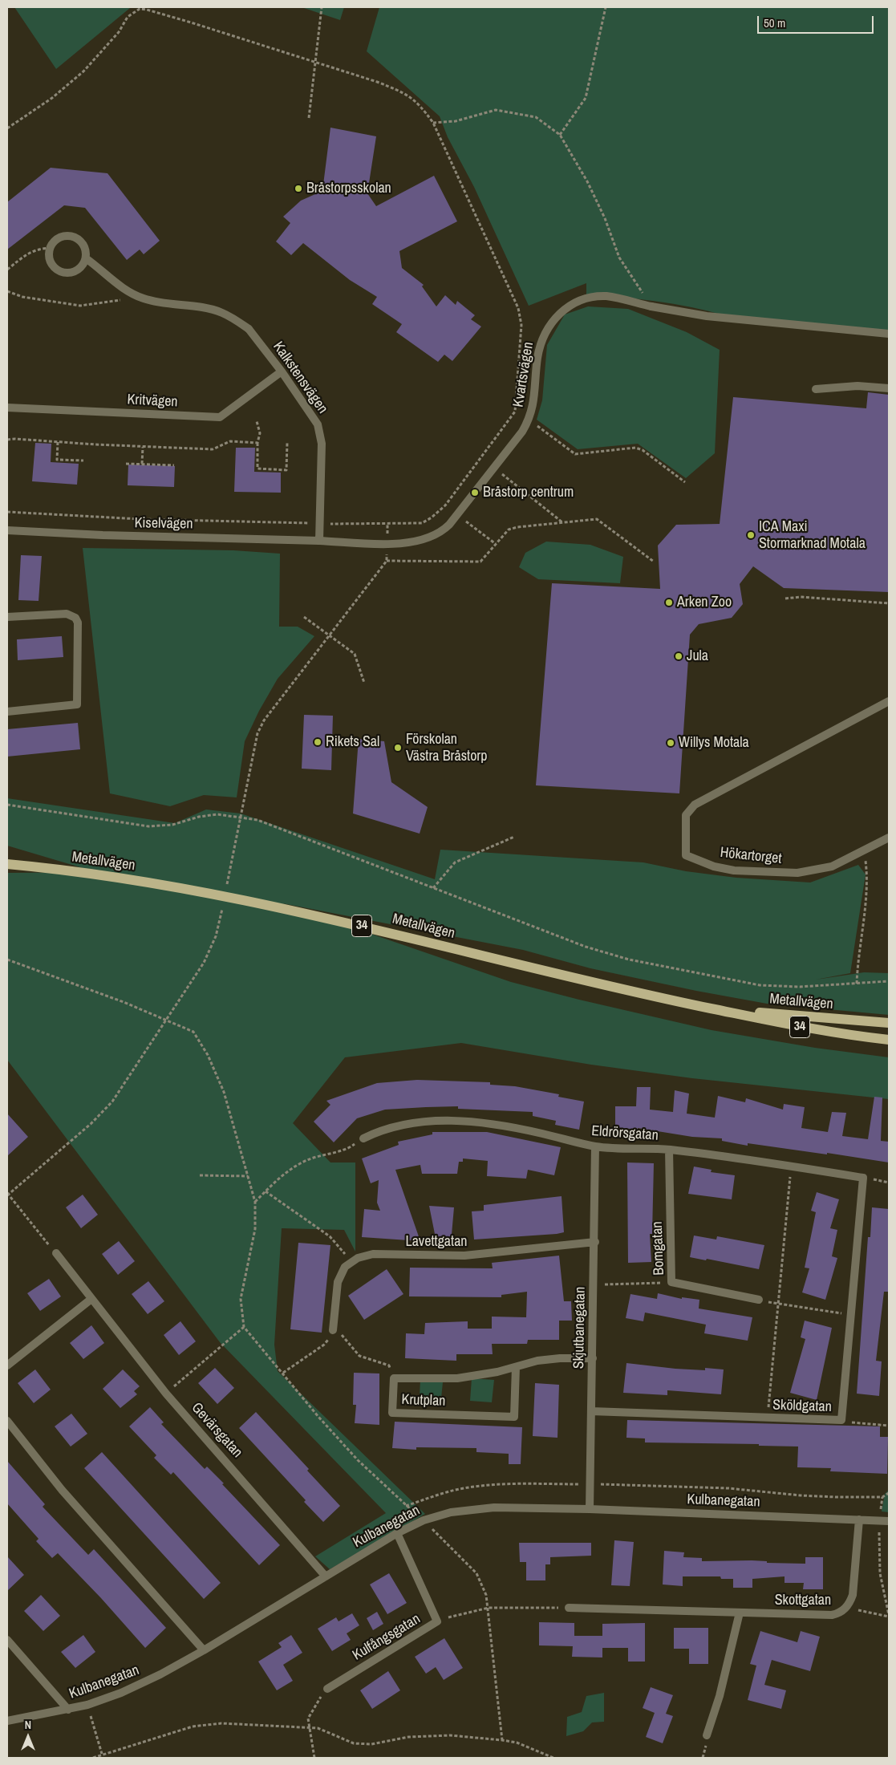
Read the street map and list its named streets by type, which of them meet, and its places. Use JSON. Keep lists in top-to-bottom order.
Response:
{
  "streets": {
    "main road": ["Metallvägen", "34"],
    "street": [
      "Kvartsvägen",
      "Kalkstensvägen",
      "Kritvägen",
      "Kiselvägen",
      "Hökartorget",
      "Eldrörsgatan",
      "Lavettgatan",
      "Bomgatan",
      "Skjutbanegatan",
      "Krutplan",
      "Sköldgatan",
      "Gevärsgatan",
      "Kulbanegatan",
      "Skottgatan",
      "Kulfångsgatan"
    ]
  },
  "crossings": [
    ["Kvartsvägen", "Kalkstensvägen"],
    ["Kvartsvägen", "Kiselvägen"],
    ["Kalkstensvägen", "Kritvägen"],
    ["Kalkstensvägen", "Kiselvägen"],
    ["Eldrörsgatan", "Bomgatan"],
    ["Eldrörsgatan", "Skjutbanegatan"],
    ["Eldrörsgatan", "Sköldgatan"],
    ["Lavettgatan", "Skjutbanegatan"],
    ["Skjutbanegatan", "Krutplan"],
    ["Skjutbanegatan", "Sköldgatan"],
    ["Skjutbanegatan", "Kulbanegatan"],
    ["Gevärsgatan", "Kulbanegatan"],
    ["Kulbanegatan", "Skottgatan"],
    ["Kulbanegatan", "Kulfångsgatan"]
  ],
  "places": [
    "Bråstorpsskolan",
    "Bråstorp centrum",
    "ICA Maxi Stormarknad Motala",
    "Arken Zoo",
    "Jula",
    "Rikets Sal",
    "Willys Motala",
    "Förskolan Västra Bråstorp"
  ],
  "scale_bar": "50 m",
  "north": "top"
}
